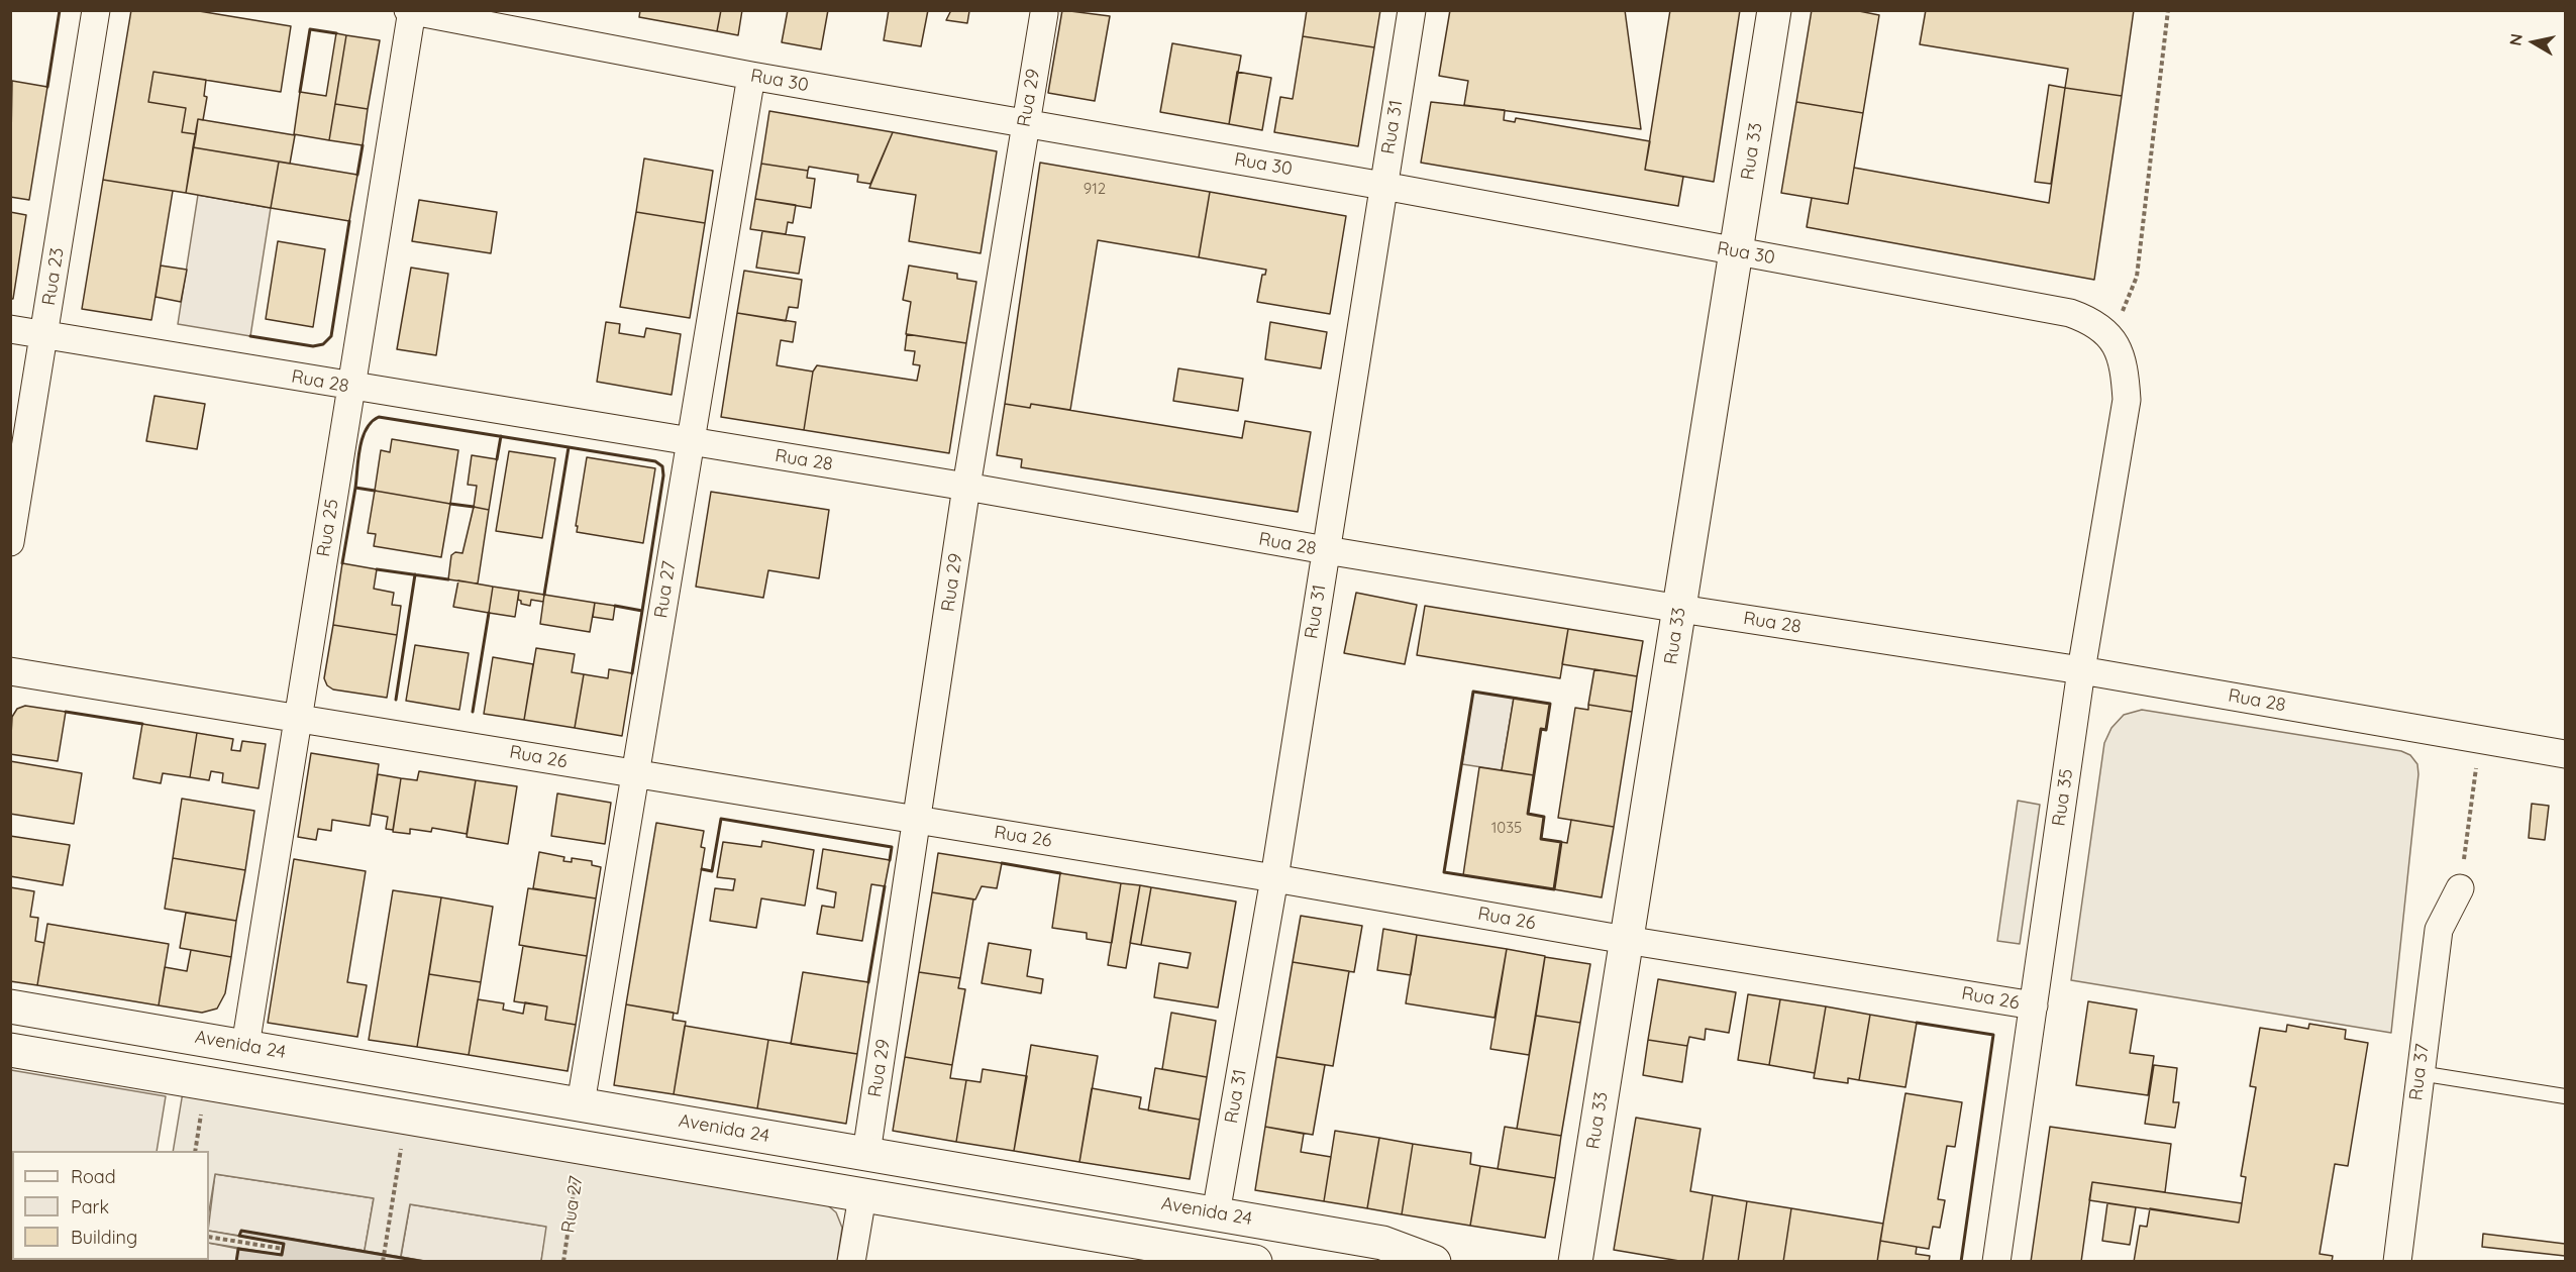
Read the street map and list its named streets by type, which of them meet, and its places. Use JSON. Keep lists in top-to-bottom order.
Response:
{
  "streets": {
    "main road": ["Rua 33", "Avenida 24"],
    "street": [
      "Rua 30",
      "Rua 29",
      "Rua 31",
      "Rua 23",
      "Rua 28",
      "Rua 25",
      "Rua 27",
      "Rua 26",
      "Rua 35",
      "Rua 37"
    ]
  },
  "crossings": [
    ["Rua 30", "Rua 29"],
    ["Rua 30", "Rua 31"],
    ["Rua 30", "Rua 33"],
    ["Rua 30", "Rua 25"],
    ["Rua 30", "Rua 27"],
    ["Rua 30", "Rua 35"],
    ["Rua 29", "Rua 28"],
    ["Rua 29", "Rua 26"],
    ["Rua 29", "Avenida 24"],
    ["Rua 31", "Rua 28"],
    ["Rua 31", "Rua 26"],
    ["Rua 31", "Avenida 24"],
    ["Rua 33", "Rua 28"],
    ["Rua 33", "Rua 26"],
    ["Rua 23", "Rua 28"],
    ["Rua 28", "Rua 25"],
    ["Rua 28", "Rua 27"],
    ["Rua 28", "Rua 35"],
    ["Rua 25", "Rua 26"],
    ["Rua 25", "Avenida 24"],
    ["Rua 27", "Rua 26"],
    ["Rua 27", "Avenida 24"],
    ["Rua 26", "Rua 35"]
  ],
  "house_numbers": ["912", "1035"],
  "legend": ["Road", "Park", "Building"],
  "north": "left"
}
